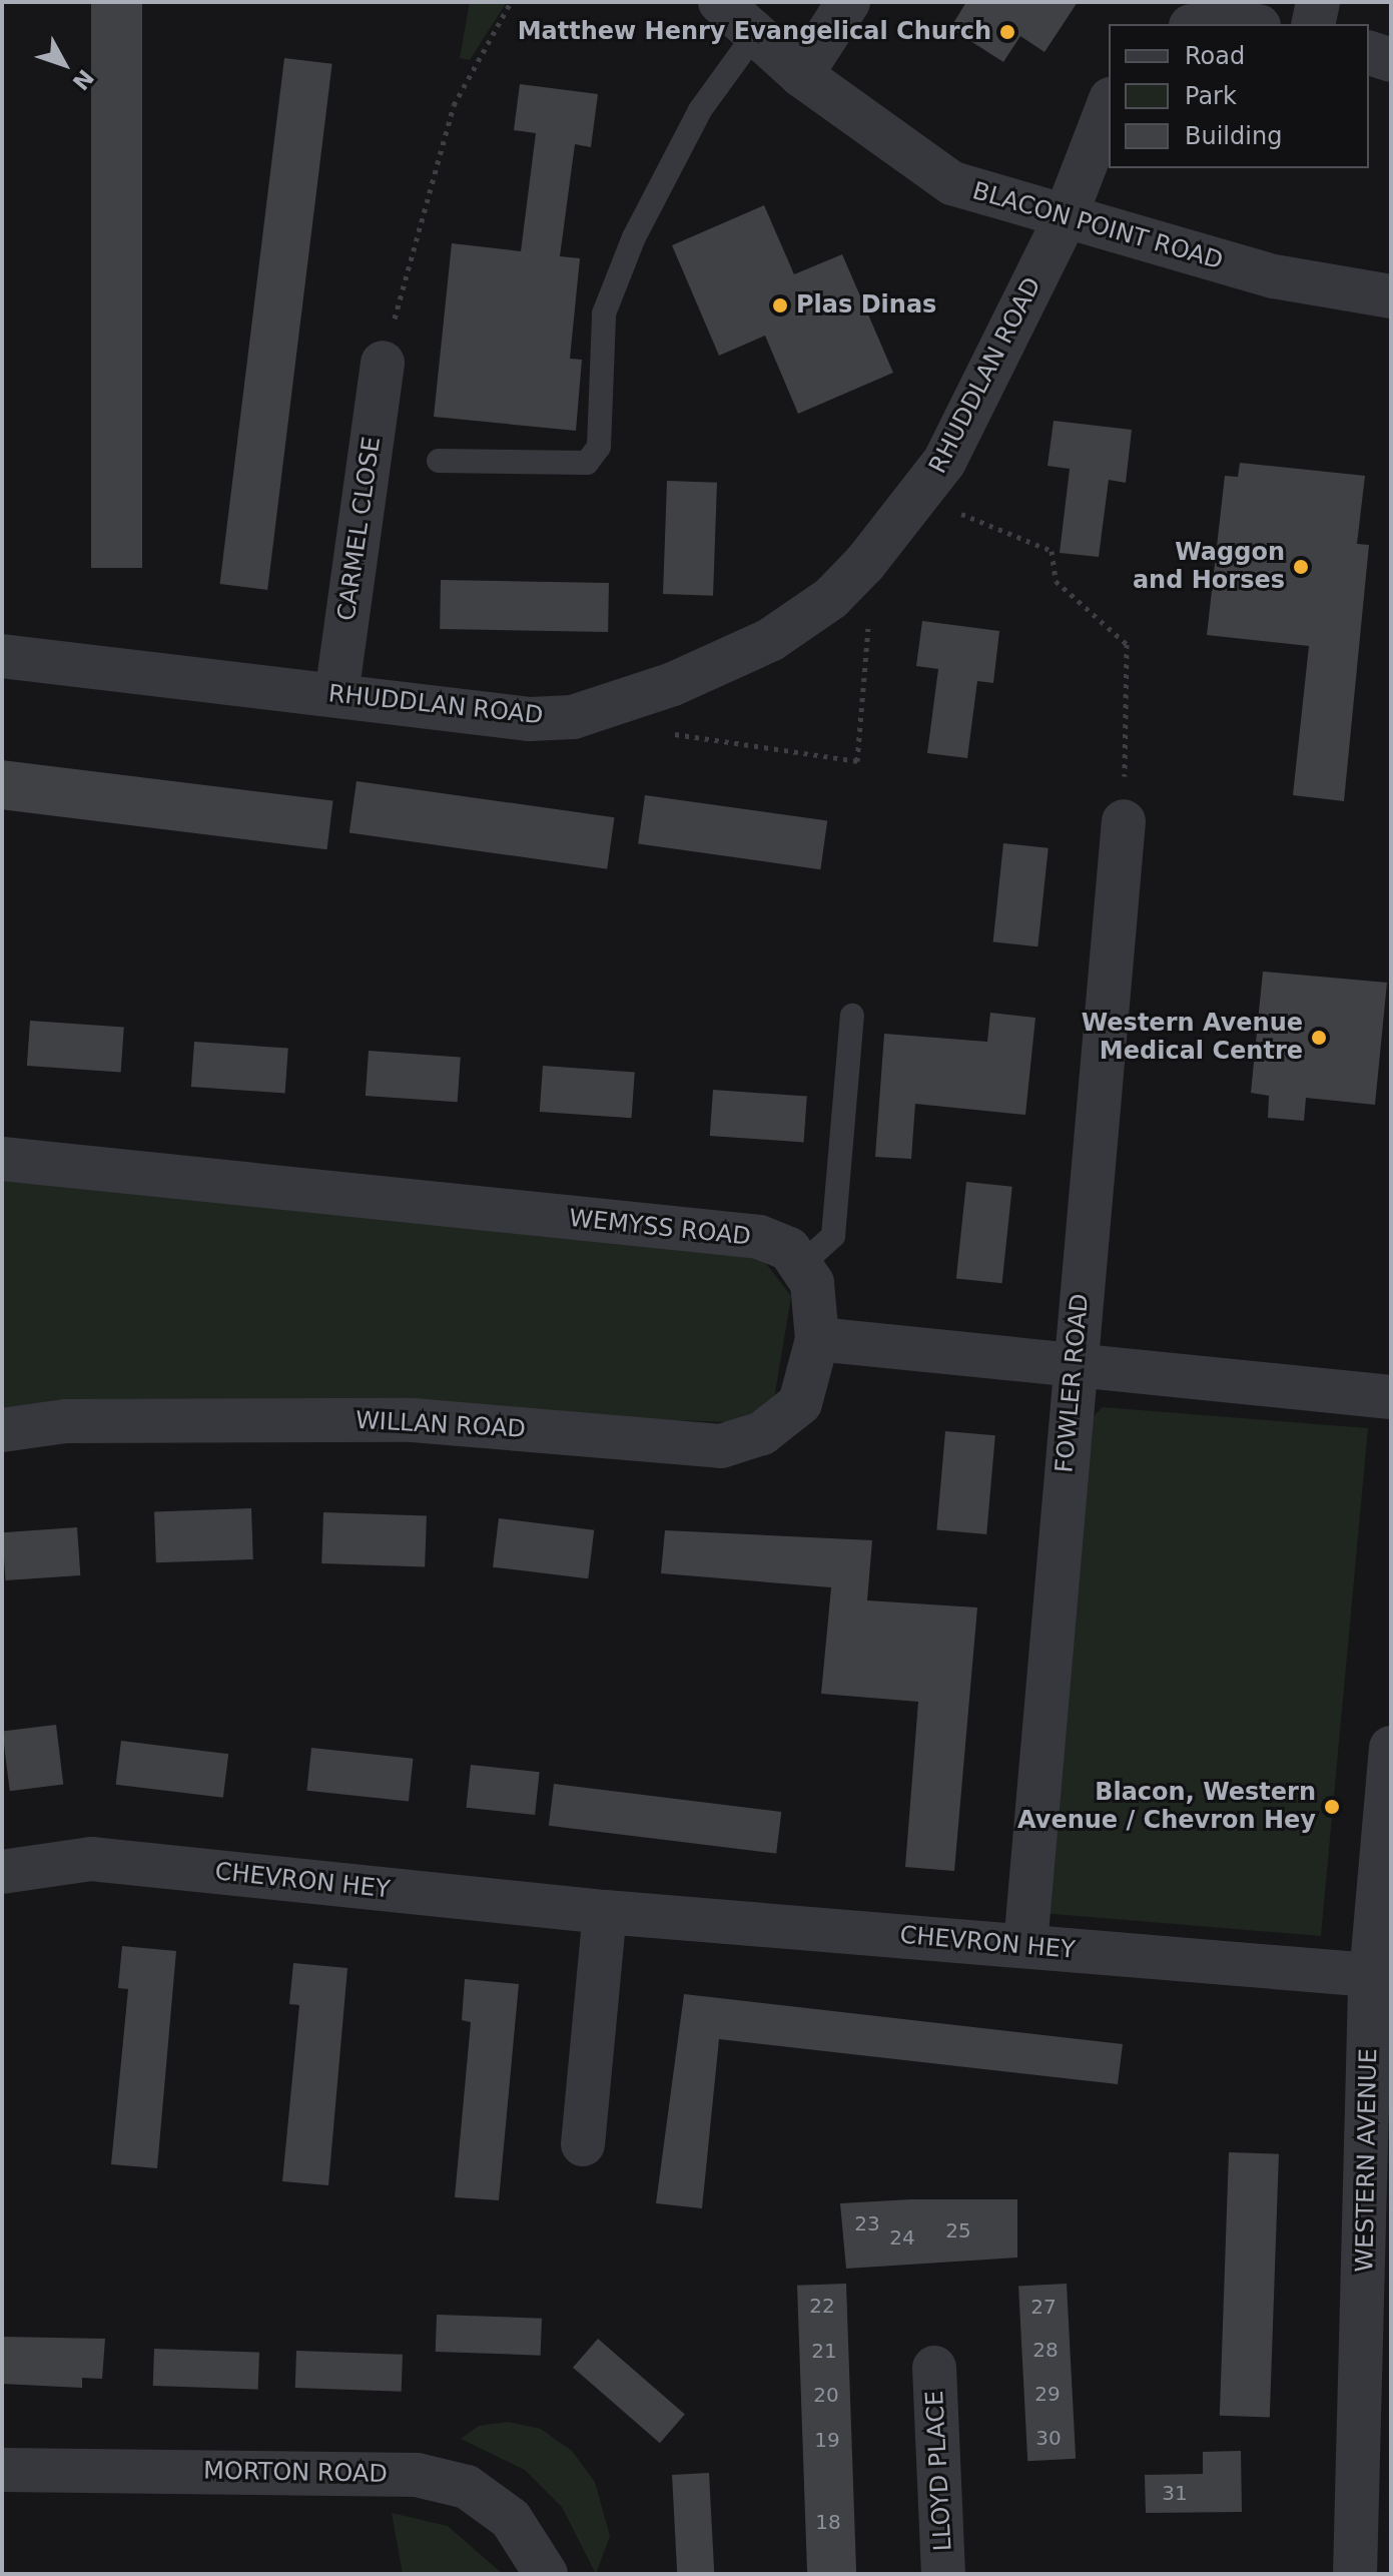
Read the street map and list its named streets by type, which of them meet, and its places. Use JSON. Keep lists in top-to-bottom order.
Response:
{
  "streets": {
    "street": [
      "BLACON POINT ROAD",
      "RHUDDLAN ROAD",
      "CARMEL CLOSE",
      "WEMYSS ROAD",
      "FOWLER ROAD",
      "WILLAN ROAD",
      "CHEVRON HEY",
      "WESTERN AVENUE",
      "LLOYD PLACE",
      "MORTON ROAD"
    ]
  },
  "crossings": [
    ["BLACON POINT ROAD", "RHUDDLAN ROAD"],
    ["RHUDDLAN ROAD", "CARMEL CLOSE"],
    ["WEMYSS ROAD", "WILLAN ROAD"],
    ["FOWLER ROAD", "CHEVRON HEY"],
    ["CHEVRON HEY", "WESTERN AVENUE"]
  ],
  "places": [
    "Matthew Henry Evangelical Church",
    "Plas Dinas",
    "Waggon and Horses",
    "Western Avenue Medical Centre",
    "Blacon, Western Avenue / Chevron Hey"
  ],
  "house_numbers": [
    "23",
    "25",
    "24",
    "22",
    "27",
    "28",
    "21",
    "29",
    "20",
    "30",
    "19",
    "31",
    "18"
  ],
  "legend": ["Road", "Park", "Building"],
  "north": "bottom right"
}
